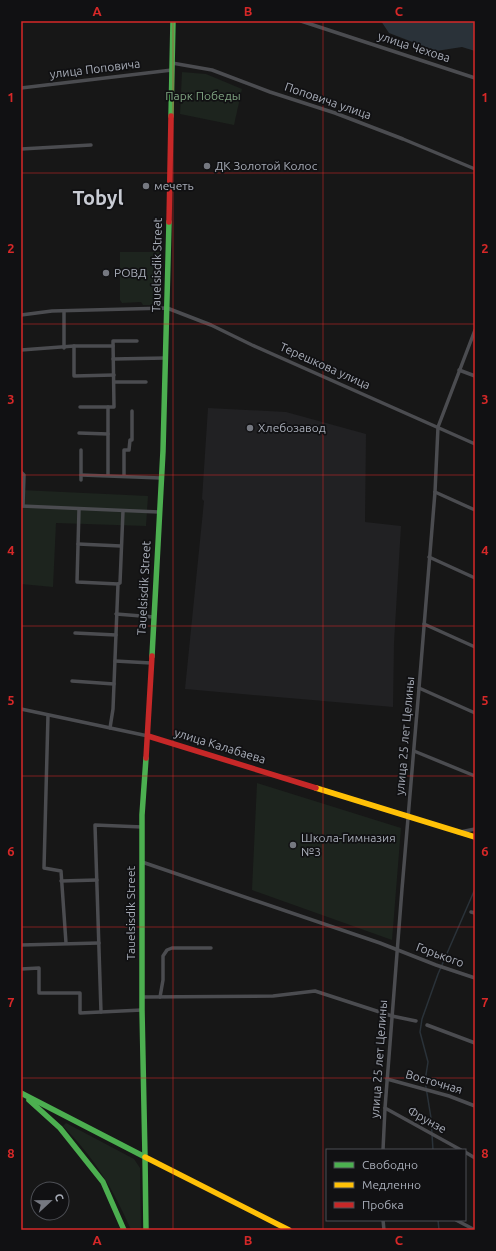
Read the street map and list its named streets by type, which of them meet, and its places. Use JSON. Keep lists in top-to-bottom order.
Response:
{
  "streets": {
    "main road": ["Tauelsisdik Street", "улица Калабаева"],
    "street": [
      "улица Чехова",
      "улица Поповича",
      "Поповича улица",
      "Терешкова улица",
      "улица 25 лет Целины",
      "Горького",
      "Восточная",
      "Фрунзе"
    ]
  },
  "crossings": [
    ["улица Поповича", "Tauelsisdik Street"],
    ["Поповича улица", "Tauelsisdik Street"],
    ["Tauelsisdik Street", "Терешкова улица"],
    ["Tauelsisdik Street", "улица Калабаева"],
    ["Tauelsisdik Street", "Горького"],
    ["Терешкова улица", "улица 25 лет Целины"],
    ["улица 25 лет Целины", "улица Калабаева"],
    ["улица 25 лет Целины", "Горького"],
    ["улица 25 лет Целины", "Восточная"],
    ["улица 25 лет Целины", "Фрунзе"]
  ],
  "districts": ["Tobyl"],
  "parks": ["Парк Победы"],
  "places": [
    "ДК Золотой Колос",
    "мечеть",
    "РОВД",
    "Хлебозавод",
    "Школа-Гимназия №3"
  ],
  "legend": ["Свободно", "Медленно", "Пробка"],
  "north": "right",
  "grid": {
    "columns": ["A", "B", "C"],
    "rows": [
      "1",
      "2",
      "3",
      "4",
      "5",
      "6",
      "7",
      "8"
    ]
  }
}
